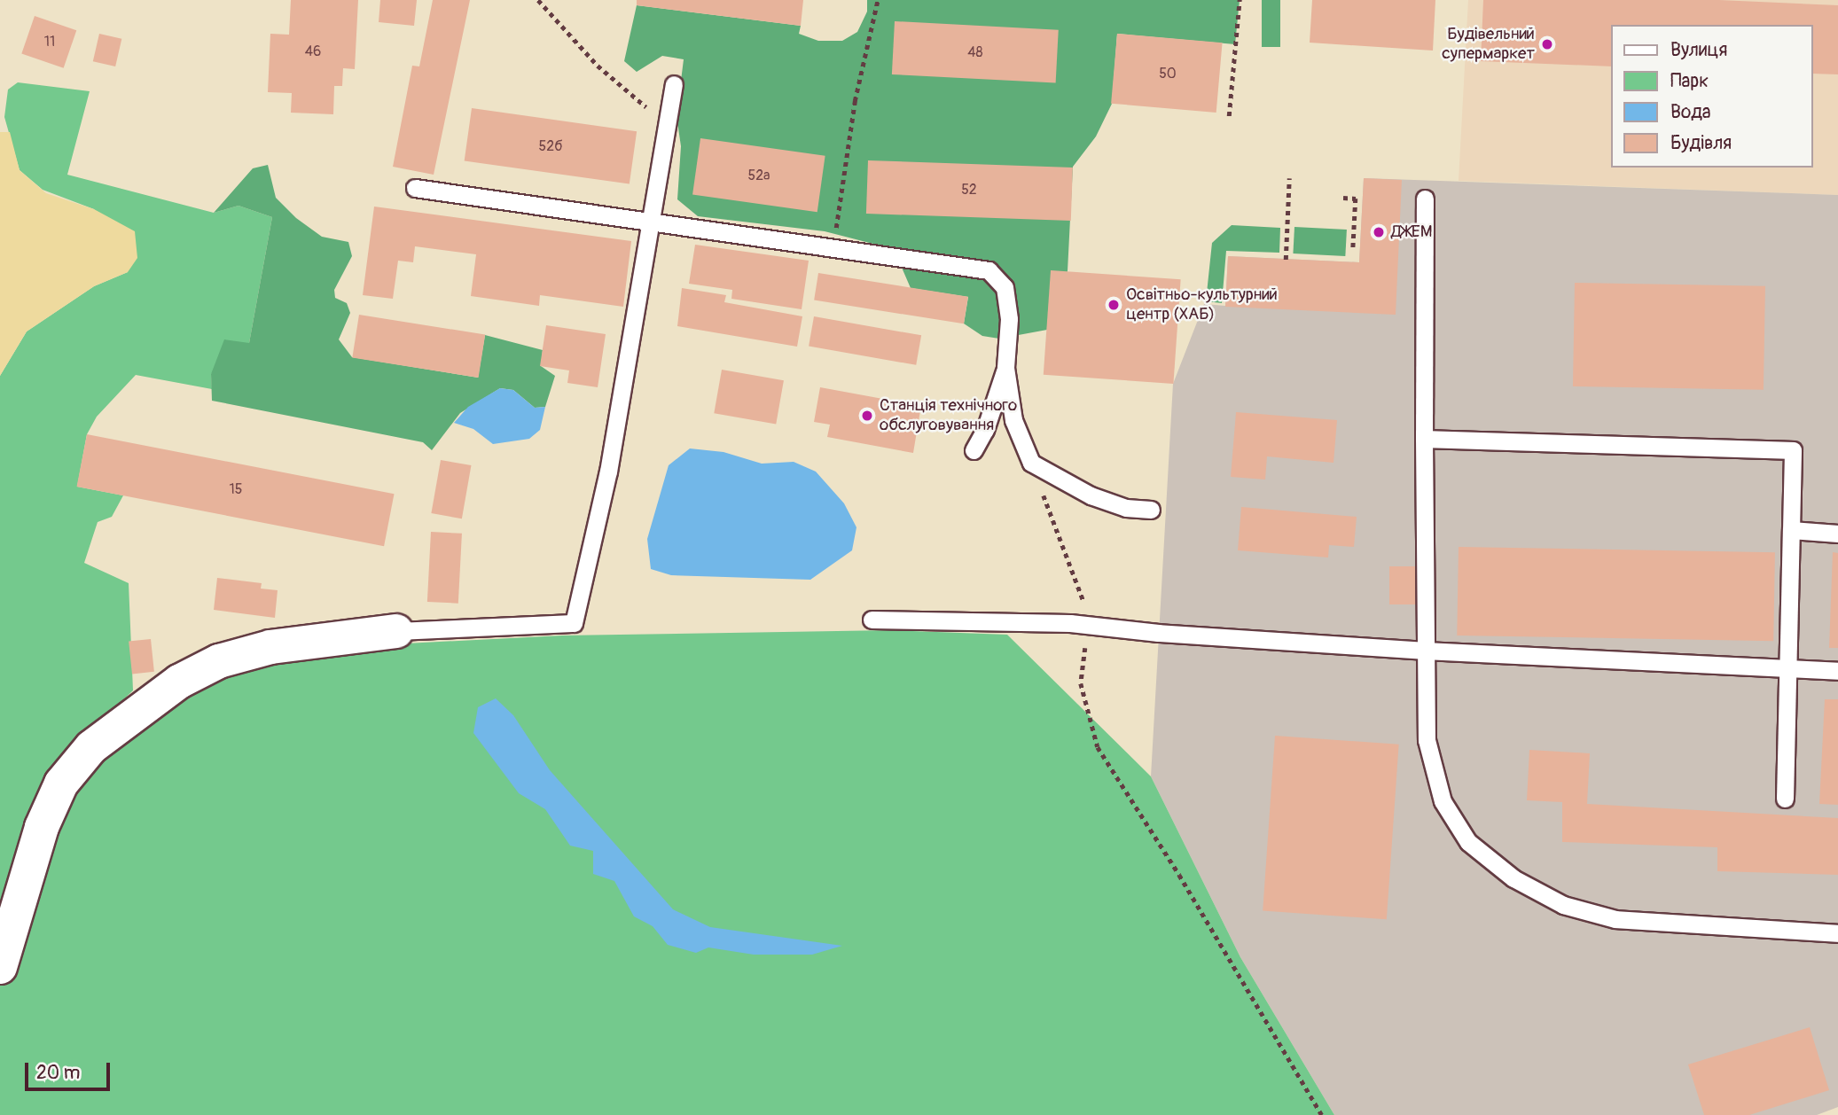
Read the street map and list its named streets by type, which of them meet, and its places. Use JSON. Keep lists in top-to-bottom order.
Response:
{
  "places": [
    "Будівельний супермаркет",
    "ДЖЕМ",
    "Освітньо-культурний центр (ХАБ)",
    "Cтанція технічного обслуговування"
  ],
  "house_numbers": [
    "11",
    "46",
    "48",
    "50",
    "52б",
    "52а",
    "52",
    "15"
  ],
  "legend": [
    "Вулиця",
    "Парк",
    "Вода",
    "Будівля"
  ],
  "scale_bar": "20 m"
}
